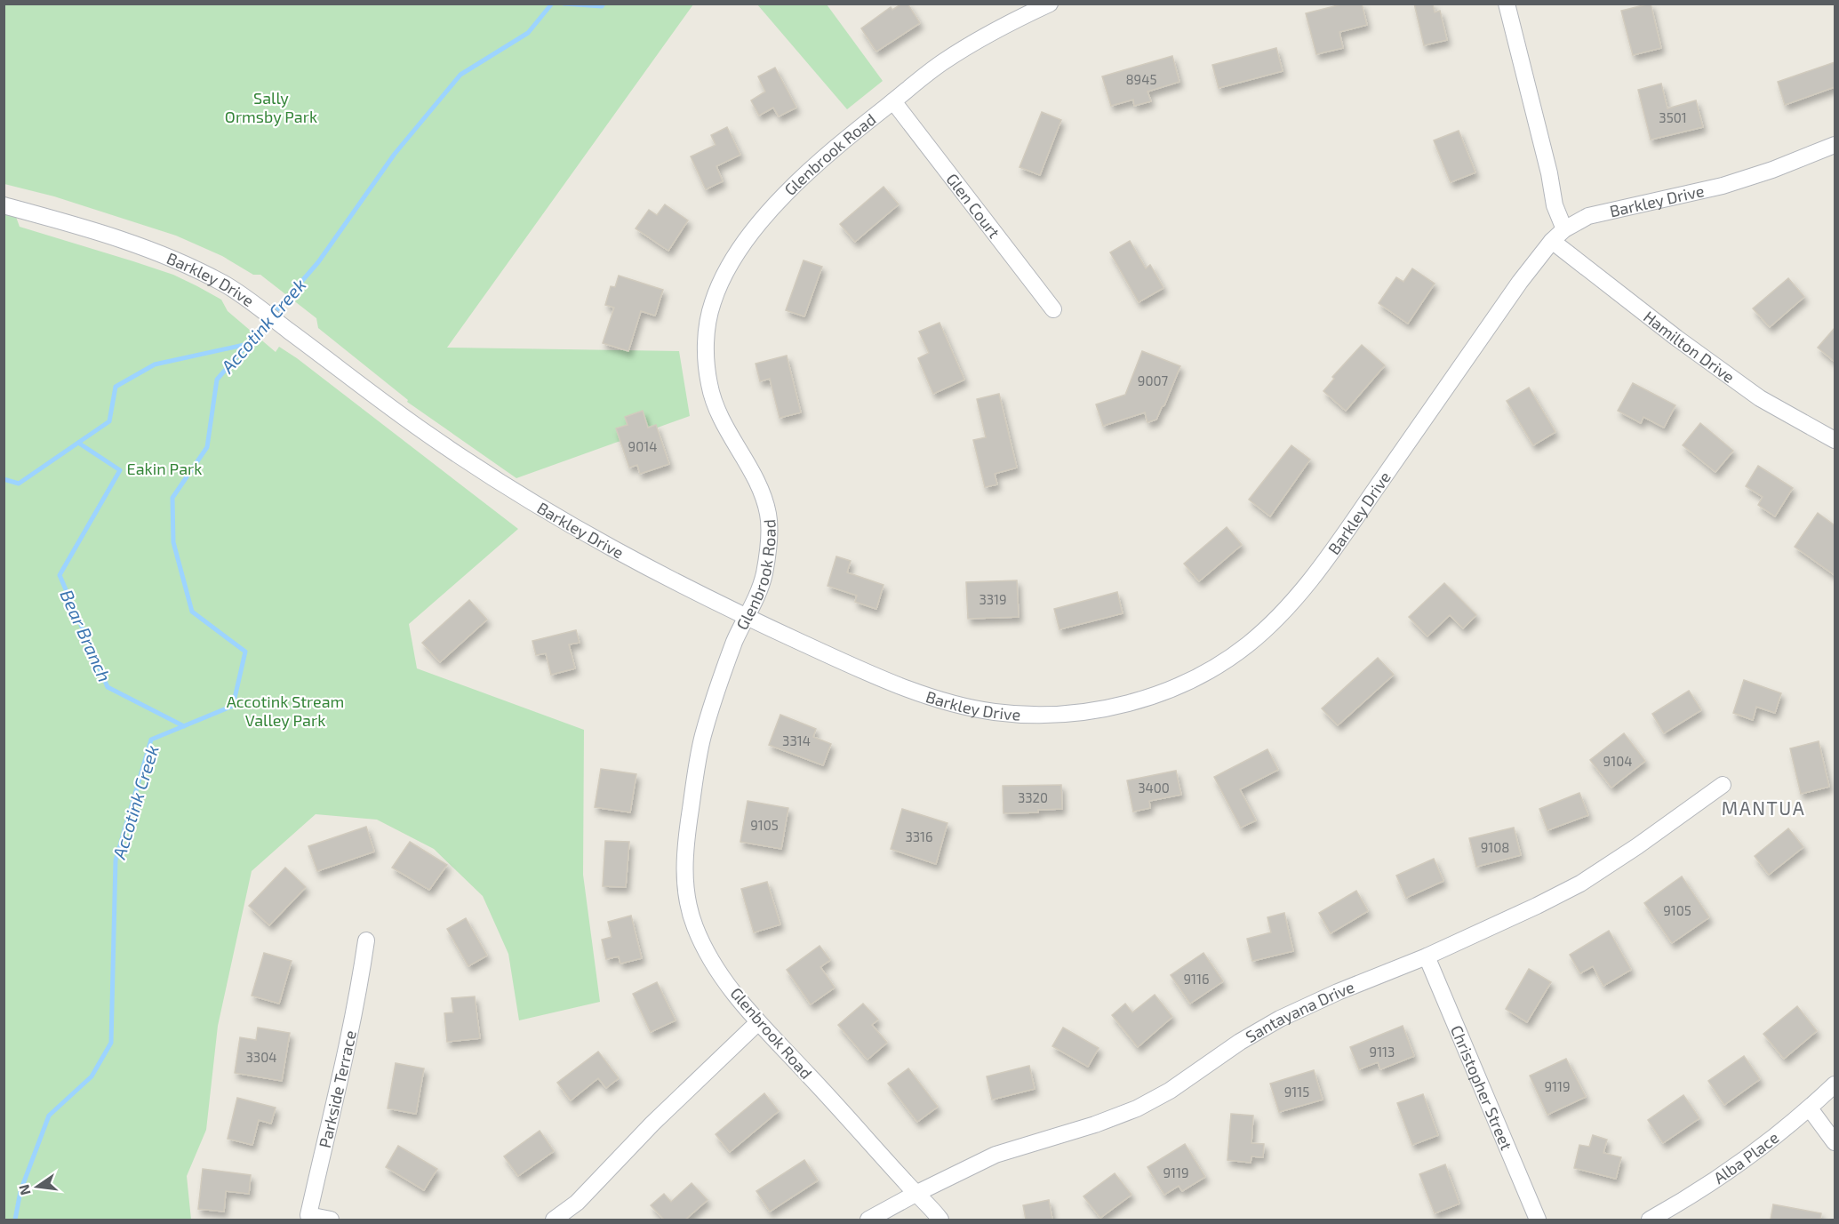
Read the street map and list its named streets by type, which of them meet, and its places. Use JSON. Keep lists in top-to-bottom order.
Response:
{
  "streets": {
    "street": [
      "Glenbrook Road",
      "Barkley Drive",
      "Glen Court",
      "Hamilton Drive",
      "Santayana Drive",
      "Christopher Street",
      "Parkside Terrace",
      "Alba Place"
    ]
  },
  "crossings": [
    ["Glenbrook Road", "Barkley Drive"],
    ["Glenbrook Road", "Glen Court"],
    ["Glenbrook Road", "Santayana Drive"],
    ["Barkley Drive", "Hamilton Drive"],
    ["Santayana Drive", "Christopher Street"]
  ],
  "districts": ["MANTUA"],
  "water": ["Accotink Creek", "Bear Branch"],
  "parks": ["Sally Ormsby Park", "Eakin Park", "Accotink Stream Valley Park"],
  "house_numbers": [
    "8945",
    "3501",
    "9007",
    "9014",
    "3319",
    "3314",
    "9104",
    "3400",
    "3320",
    "9105",
    "3316",
    "9108",
    "9105",
    "9116",
    "9113",
    "3304",
    "9119",
    "9115",
    "9119"
  ],
  "north": "left"
}
